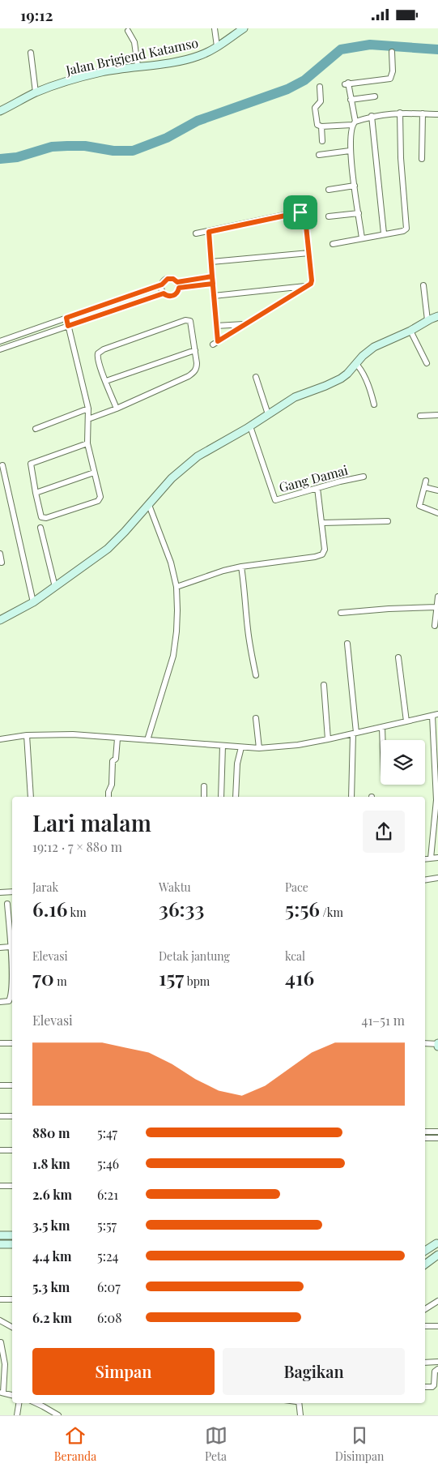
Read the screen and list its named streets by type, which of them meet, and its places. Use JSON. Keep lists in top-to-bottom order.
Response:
{
  "streets": {
    "street": ["Jalan Brigjend Katamso", "Gang Damai"]
  },
  "page": {
    "status": "19:12",
    "heading": ["Lari malam", "19:12 · 7 × 880 m"],
    "stats": [
      ["Jarak", "6.16 km"],
      ["Waktu", "36:33"],
      ["Pace", "5:56 /km"],
      ["Elevasi", "70 m"],
      ["Detak jantung", "157 bpm"],
      ["kcal", "416"]
    ],
    "chart": ["Elevasi", "41–51 m"],
    "list": [
      {
        "name": "880 m",
        "note": "5:47"
      },
      {
        "name": "1.8 km",
        "note": "5:46"
      },
      {
        "name": "2.6 km",
        "note": "6:21"
      },
      {
        "name": "3.5 km",
        "note": "5:57"
      },
      {
        "name": "4.4 km",
        "note": "5:24"
      },
      {
        "name": "5.3 km",
        "note": "6:07"
      },
      {
        "name": "6.2 km",
        "note": "6:08"
      }
    ],
    "buttons": ["Simpan", "Bagikan"],
    "tabs": ["Beranda", "Peta", "Disimpan"]
  }
}
